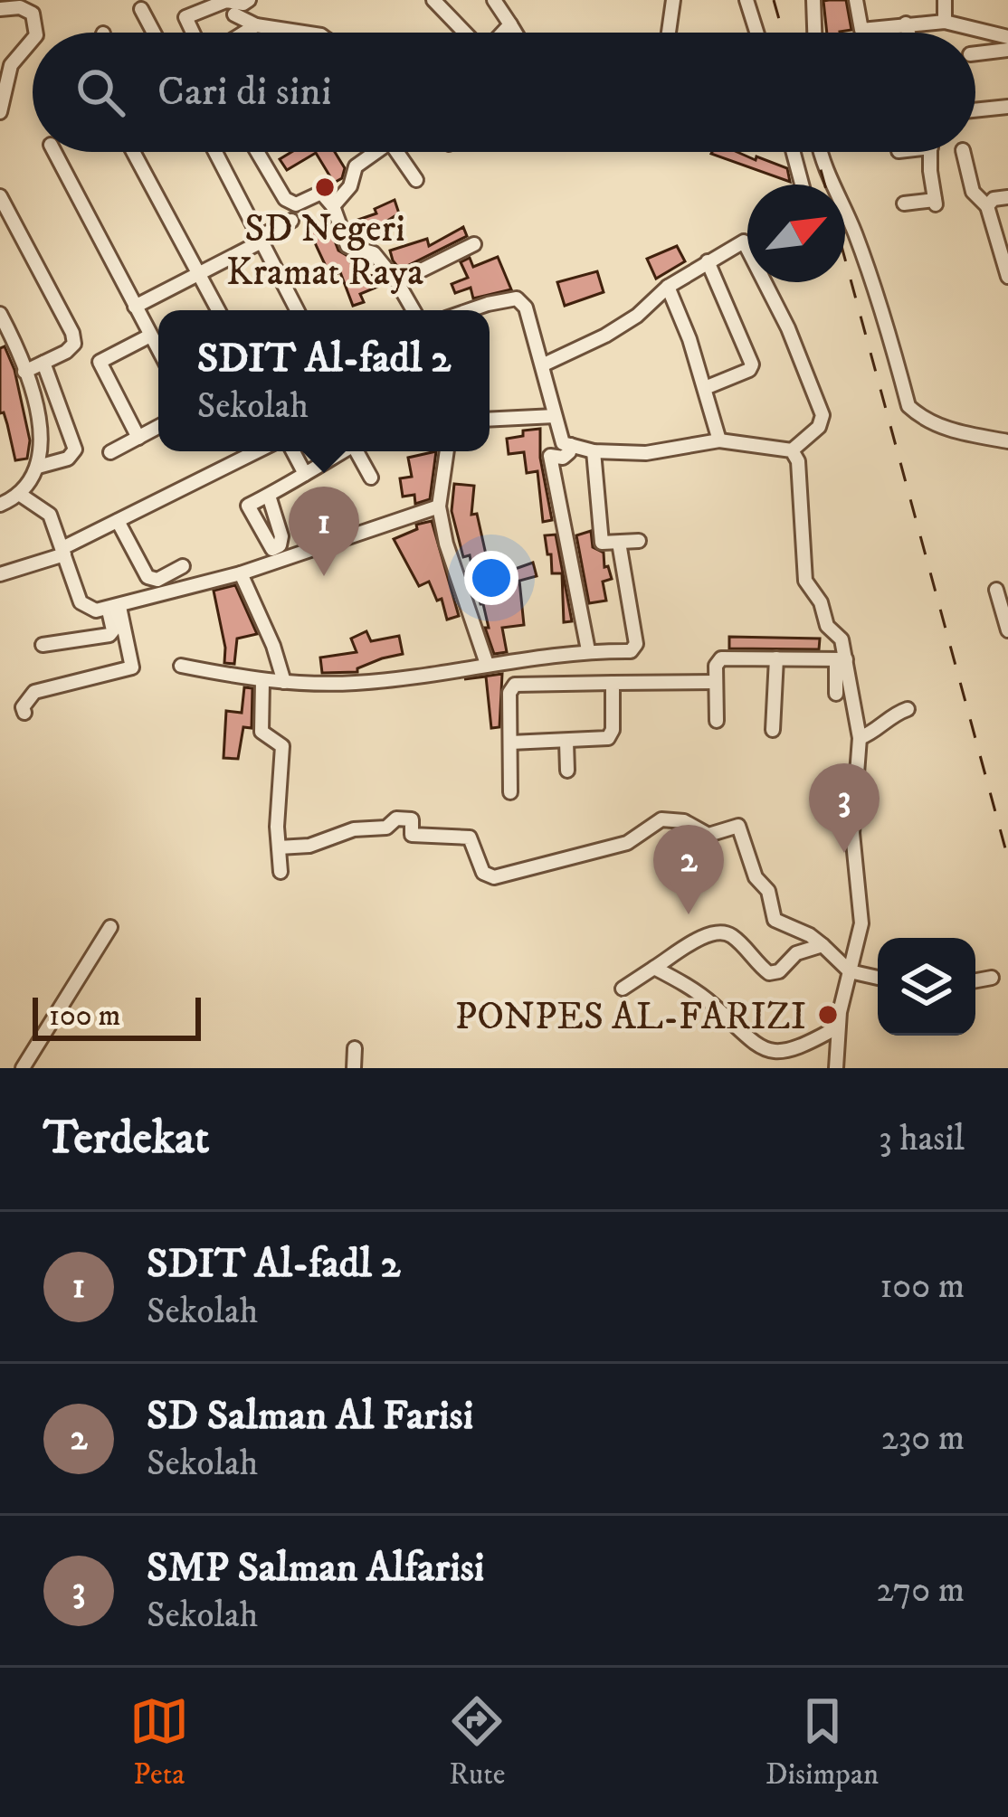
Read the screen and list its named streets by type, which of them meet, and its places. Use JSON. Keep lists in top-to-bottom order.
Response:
{
  "places": ["SD Negeri Kramat Raya", "PONPES AL-FARIZI"],
  "scale_bar": "100 m",
  "north": "top right",
  "page": {
    "search": "Cari di sini",
    "popup": ["SDIT Al-fadl 2", "Sekolah"],
    "pins": ["1", "3", "2"],
    "scale": "100 m",
    "heading": ["Terdekat", "3 hasil"],
    "list": [
      {
        "mark": "1",
        "name": "SDIT Al-fadl 2",
        "note": "Sekolah",
        "value": "100 m"
      },
      {
        "mark": "2",
        "name": "SD Salman Al Farisi",
        "note": "Sekolah",
        "value": "230 m"
      },
      {
        "mark": "3",
        "name": "SMP Salman Alfarisi",
        "note": "Sekolah",
        "value": "270 m"
      }
    ],
    "nav": ["Peta", "Rute", "Disimpan"]
  }
}
